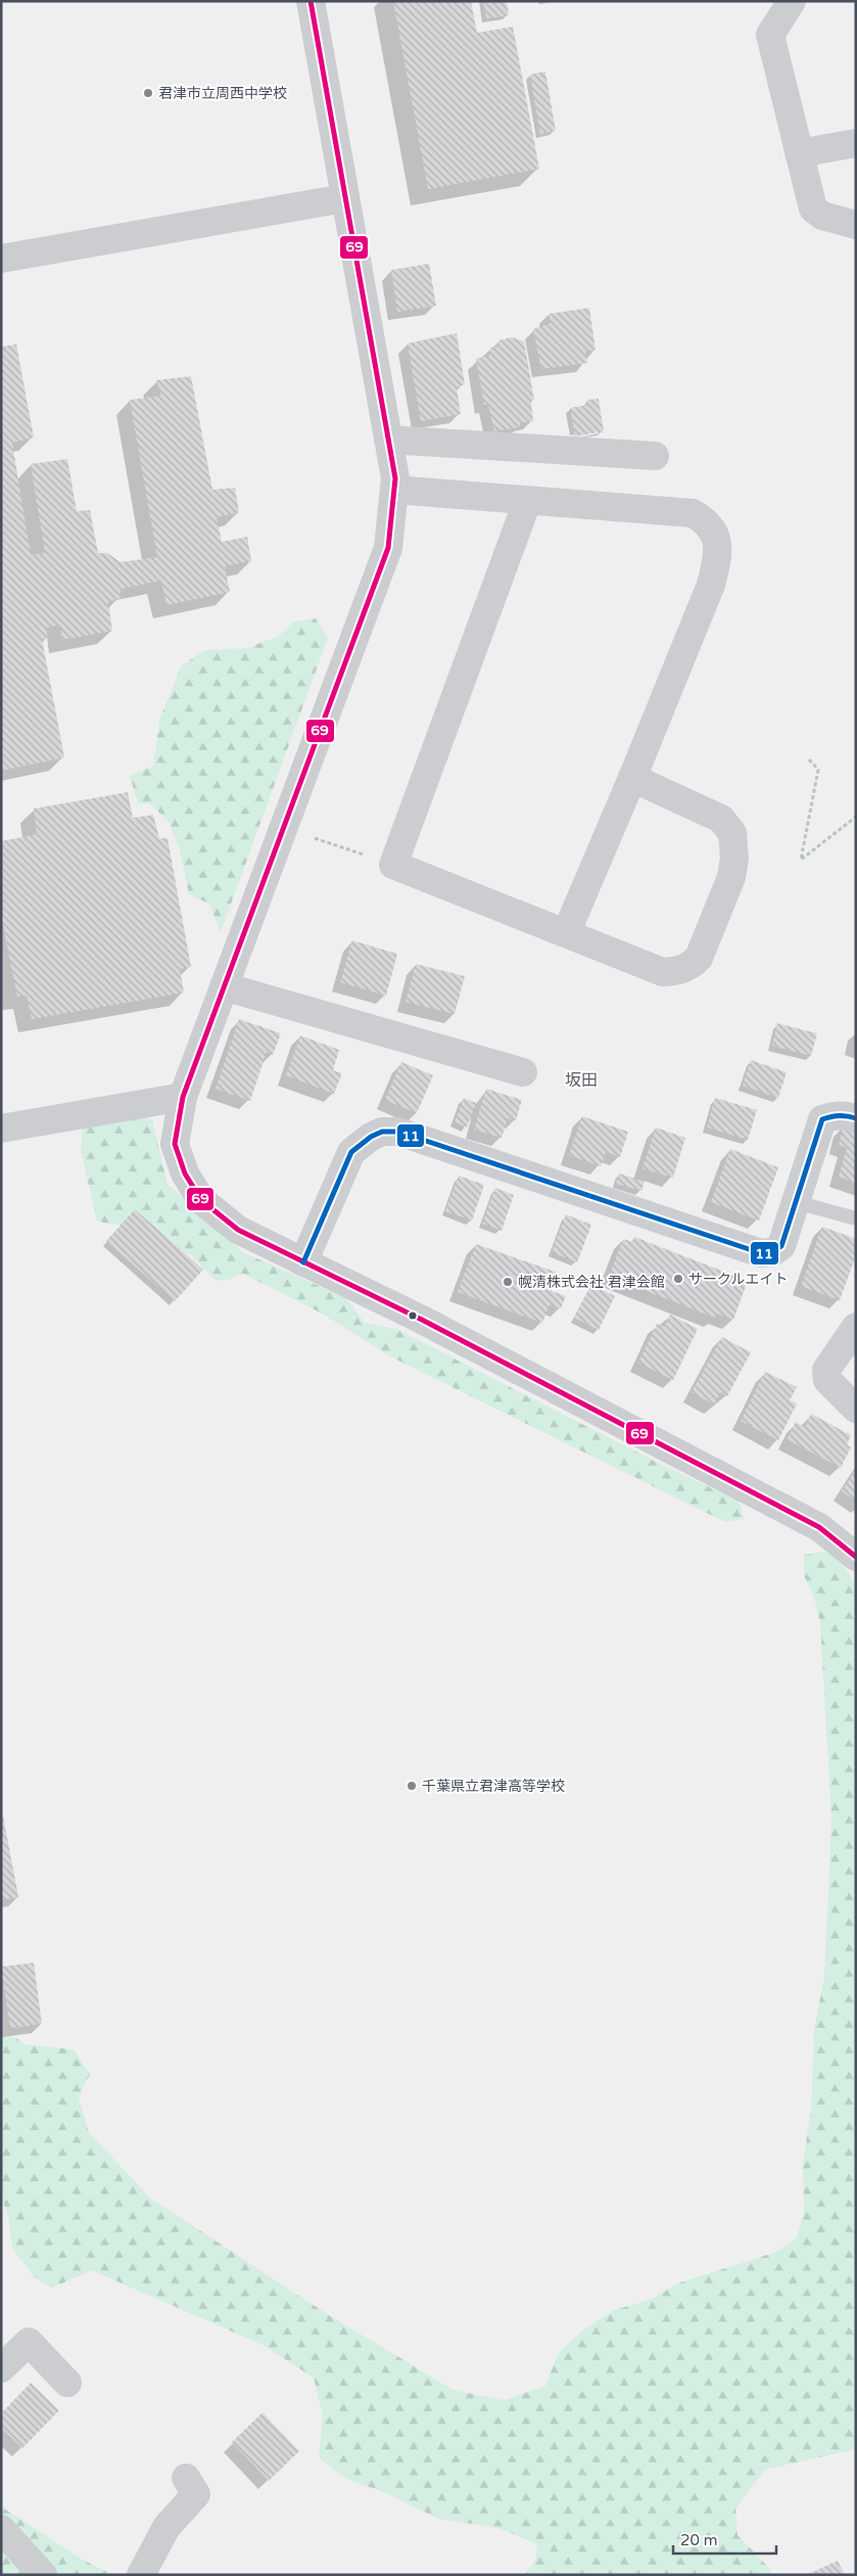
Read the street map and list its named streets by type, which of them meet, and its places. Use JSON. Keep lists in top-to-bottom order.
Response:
{
  "districts": ["坂田"],
  "places": [
    "君津市立周西中学校",
    "サークルエイト",
    "幌清株式会社 君津会館",
    "千葉県立君津高等学校"
  ],
  "lines": ["transit line 69", "transit line 11"],
  "scale_bar": "20 m"
}
